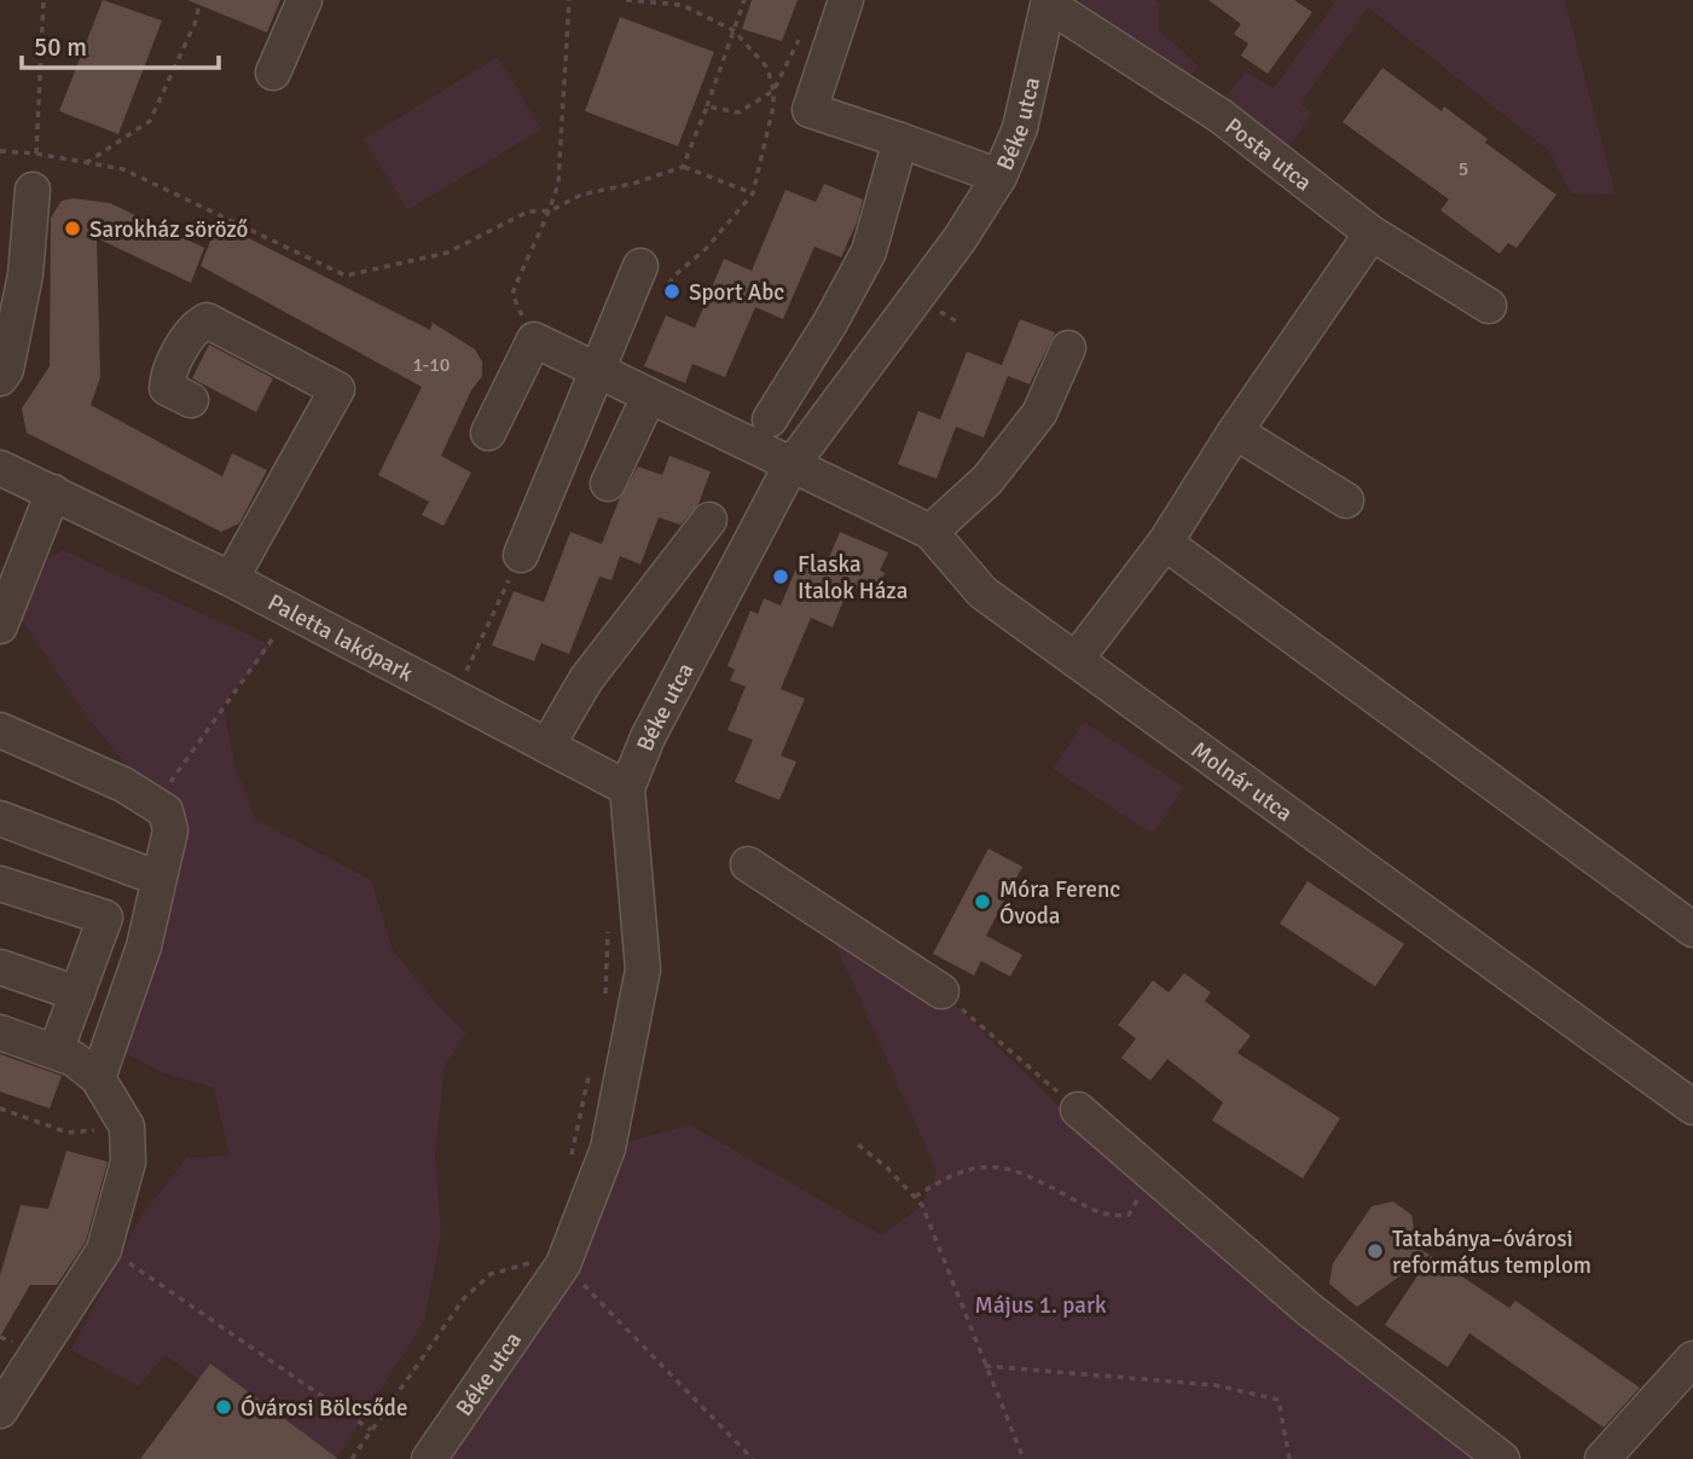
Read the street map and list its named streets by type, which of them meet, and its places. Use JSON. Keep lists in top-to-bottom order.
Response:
{
  "streets": {
    "street": [
      "Béke utca",
      "Posta utca",
      "Paletta lakópark",
      "Molnár utca"
    ]
  },
  "crossings": [
    ["Béke utca", "Posta utca"],
    ["Béke utca", "Paletta lakópark"],
    ["Béke utca", "Molnár utca"]
  ],
  "parks": ["Május 1. park"],
  "places": [
    "Sarokház söröző",
    "Sport Abc",
    "Flaska Italok Háza",
    "Móra Ferenc Óvoda",
    "Tatabánya–óvárosi református templom",
    "Óvárosi Bölcsőde"
  ],
  "house_numbers": ["5", "1-10"],
  "scale_bar": "50 m"
}
